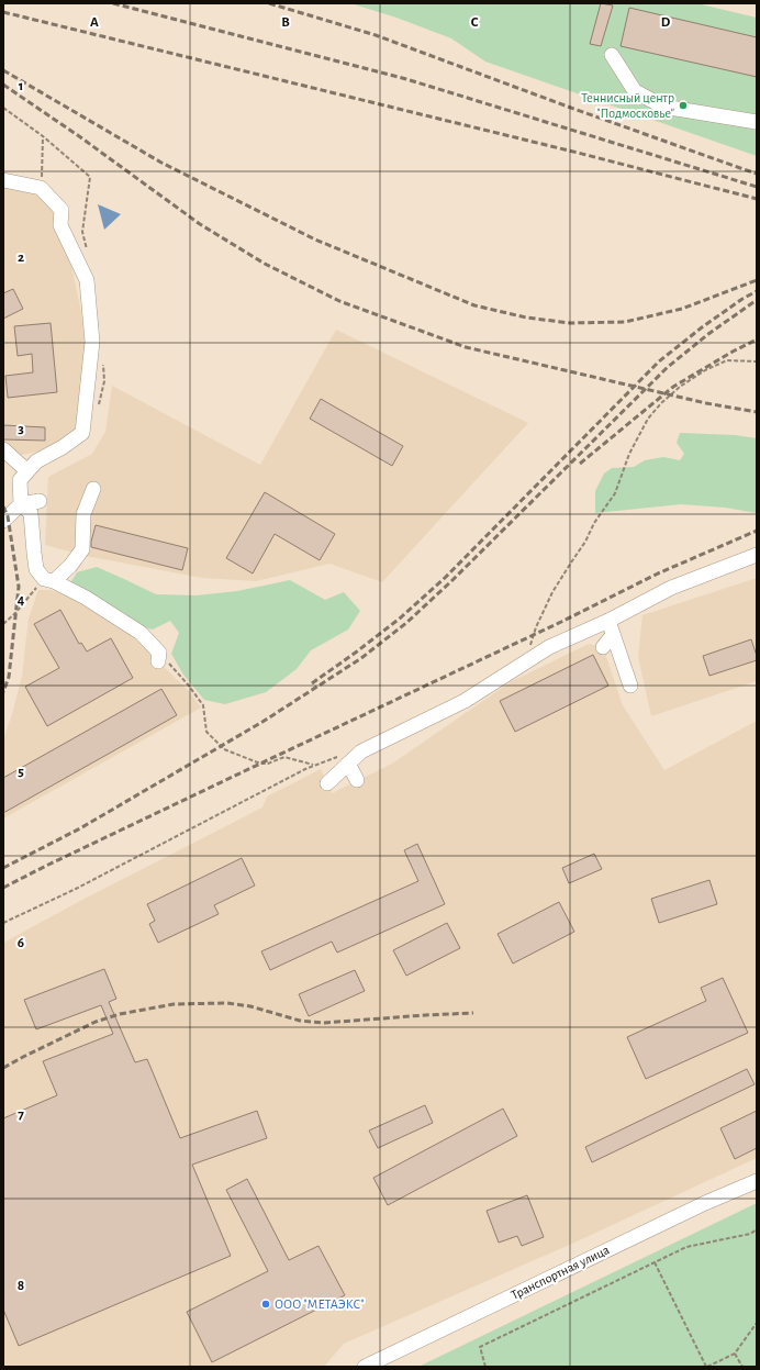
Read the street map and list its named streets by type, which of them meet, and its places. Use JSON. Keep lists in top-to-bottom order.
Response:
{
  "streets": {
    "street": ["Транспортная улица"]
  },
  "places": ["Теннисный центр \"Подмосковье\"", "ООО \"МЕТАЭКС\""],
  "grid": {
    "columns": [
      "A",
      "B",
      "C",
      "D"
    ],
    "rows": [
      "1",
      "2",
      "3",
      "4",
      "5",
      "6",
      "7",
      "8"
    ]
  }
}
